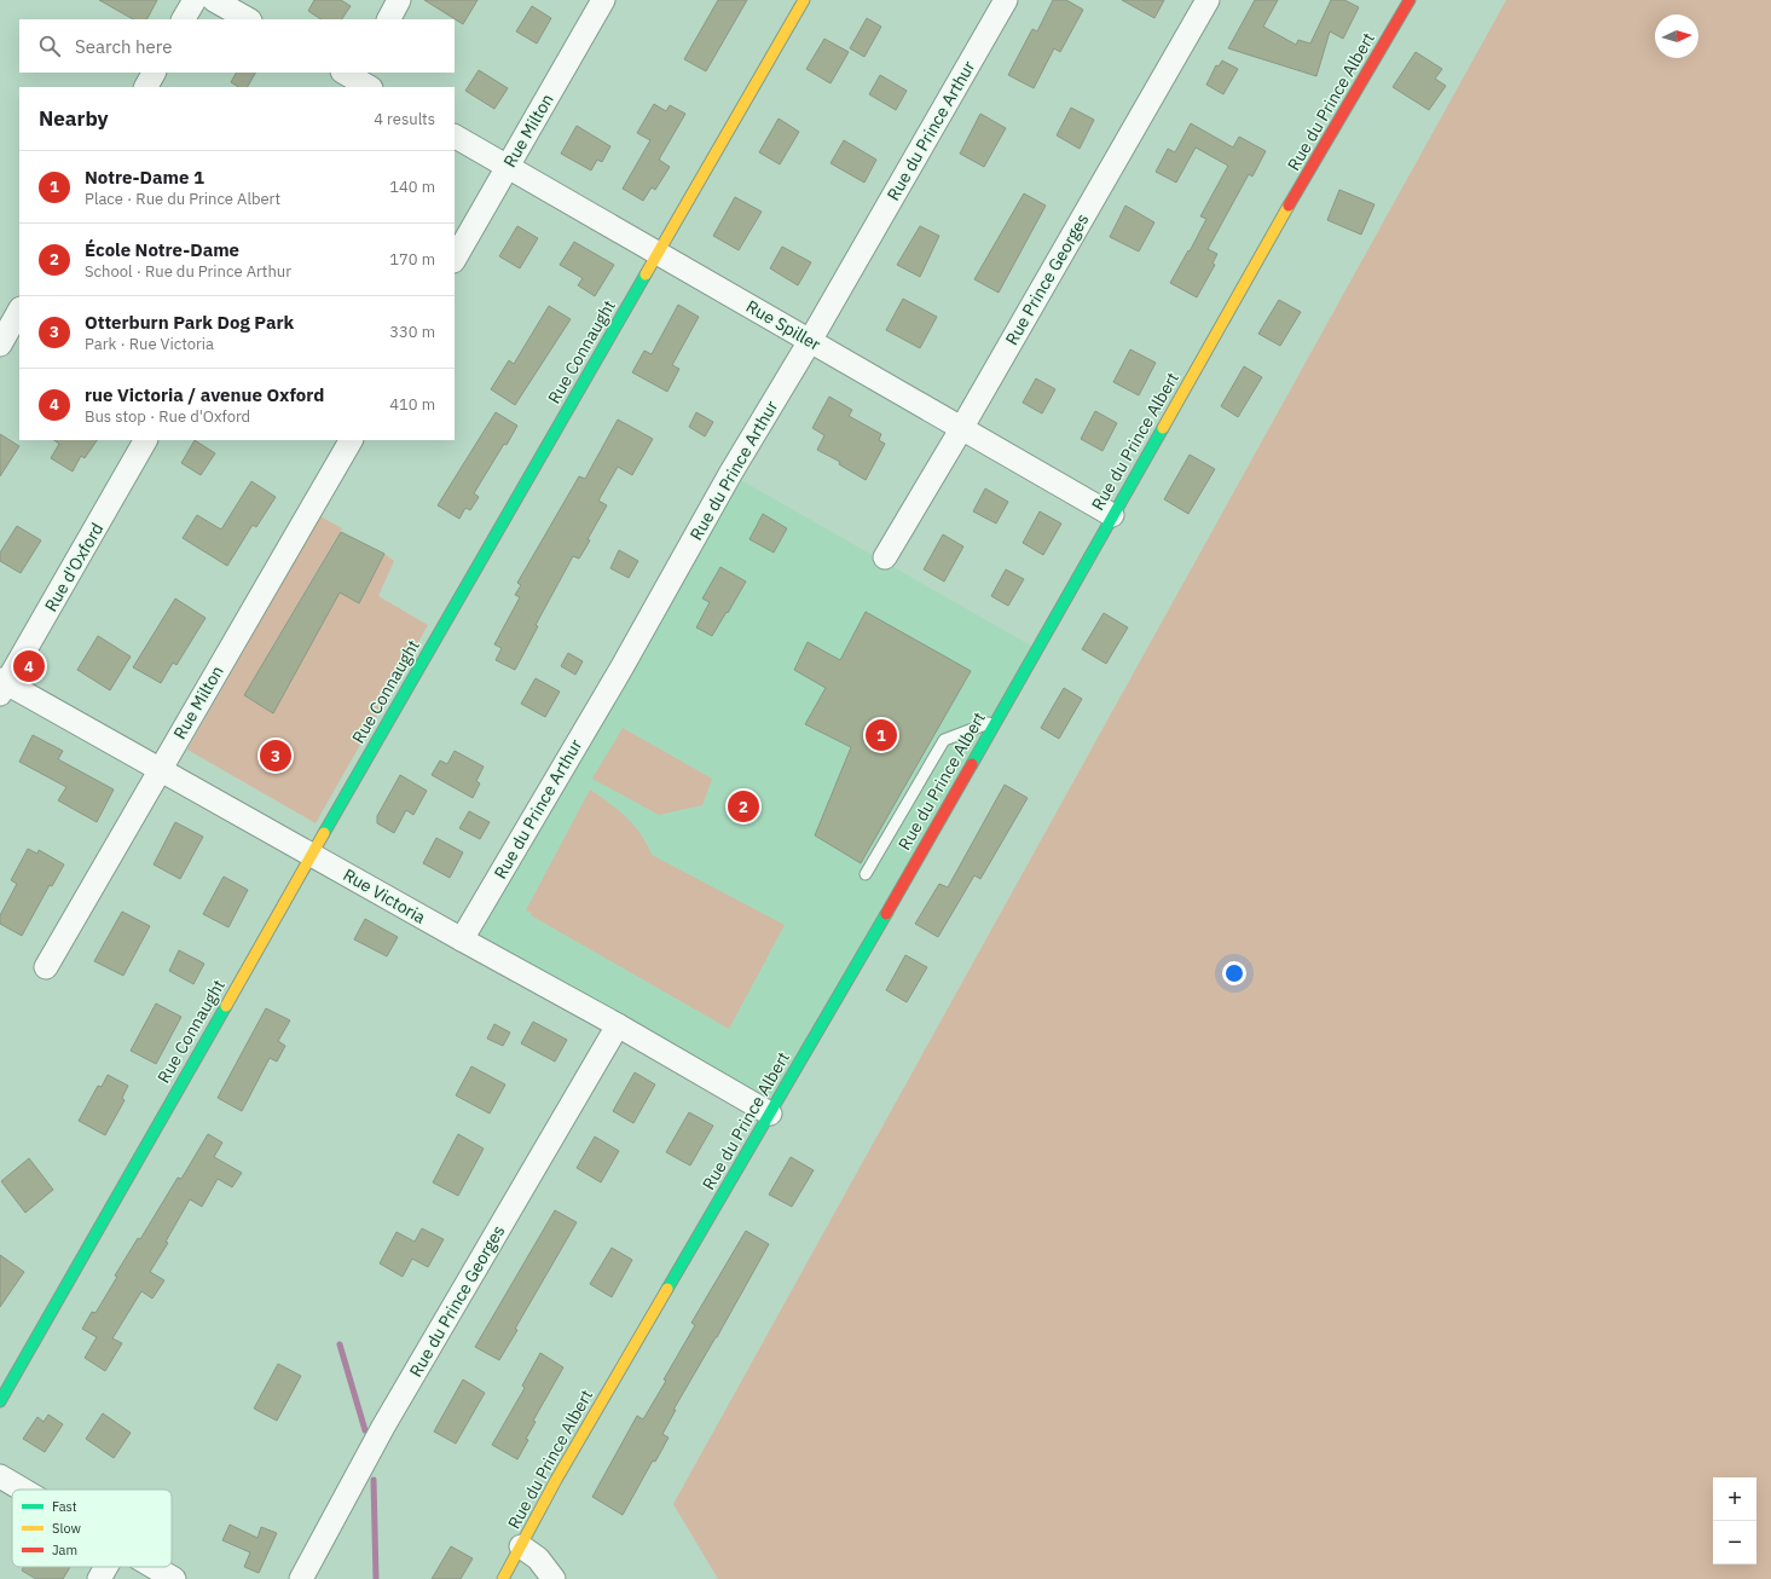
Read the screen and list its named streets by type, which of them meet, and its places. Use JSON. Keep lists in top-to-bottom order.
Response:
{
  "streets": {
    "street": [
      "Rue du Prince Albert",
      "Rue Milton",
      "Rue du Prince Arthur",
      "Rue Prince Georges",
      "Rue Spiller",
      "Rue Connaught",
      "Rue d'Oxford",
      "Rue Victoria",
      "Rue du Prince Georges"
    ]
  },
  "crossings": [
    ["Rue du Prince Albert", "Rue Spiller"],
    ["Rue du Prince Albert", "Rue Victoria"],
    ["Rue Milton", "Rue Spiller"],
    ["Rue Milton", "Rue Victoria"],
    ["Rue du Prince Arthur", "Rue Spiller"],
    ["Rue du Prince Arthur", "Rue Victoria"],
    ["Rue Prince Georges", "Rue Spiller"],
    ["Rue Spiller", "Rue Connaught"],
    ["Rue Connaught", "Rue Victoria"],
    ["Rue d'Oxford", "Rue Victoria"],
    ["Rue Victoria", "Rue du Prince Georges"]
  ],
  "legend": ["Fast", "Slow", "Jam"],
  "north": "right",
  "page": {
    "search": "Search here",
    "heading": ["Nearby", "4 results"],
    "list": [
      {
        "mark": "1",
        "name": "Notre-Dame 1",
        "note": "Place · Rue du Prince Albert",
        "value": "140 m"
      },
      {
        "mark": "2",
        "name": "École Notre-Dame",
        "note": "School · Rue du Prince Arthur",
        "value": "170 m"
      },
      {
        "mark": "3",
        "name": "Otterburn Park Dog Park",
        "note": "Park · Rue Victoria",
        "value": "330 m"
      },
      {
        "mark": "4",
        "name": "rue Victoria / avenue Oxford",
        "note": "Bus stop · Rue d'Oxford",
        "value": "410 m"
      }
    ],
    "pins": [
      "4",
      "1",
      "3",
      "2"
    ],
    "map_buttons": ["+", "−"]
  }
}
